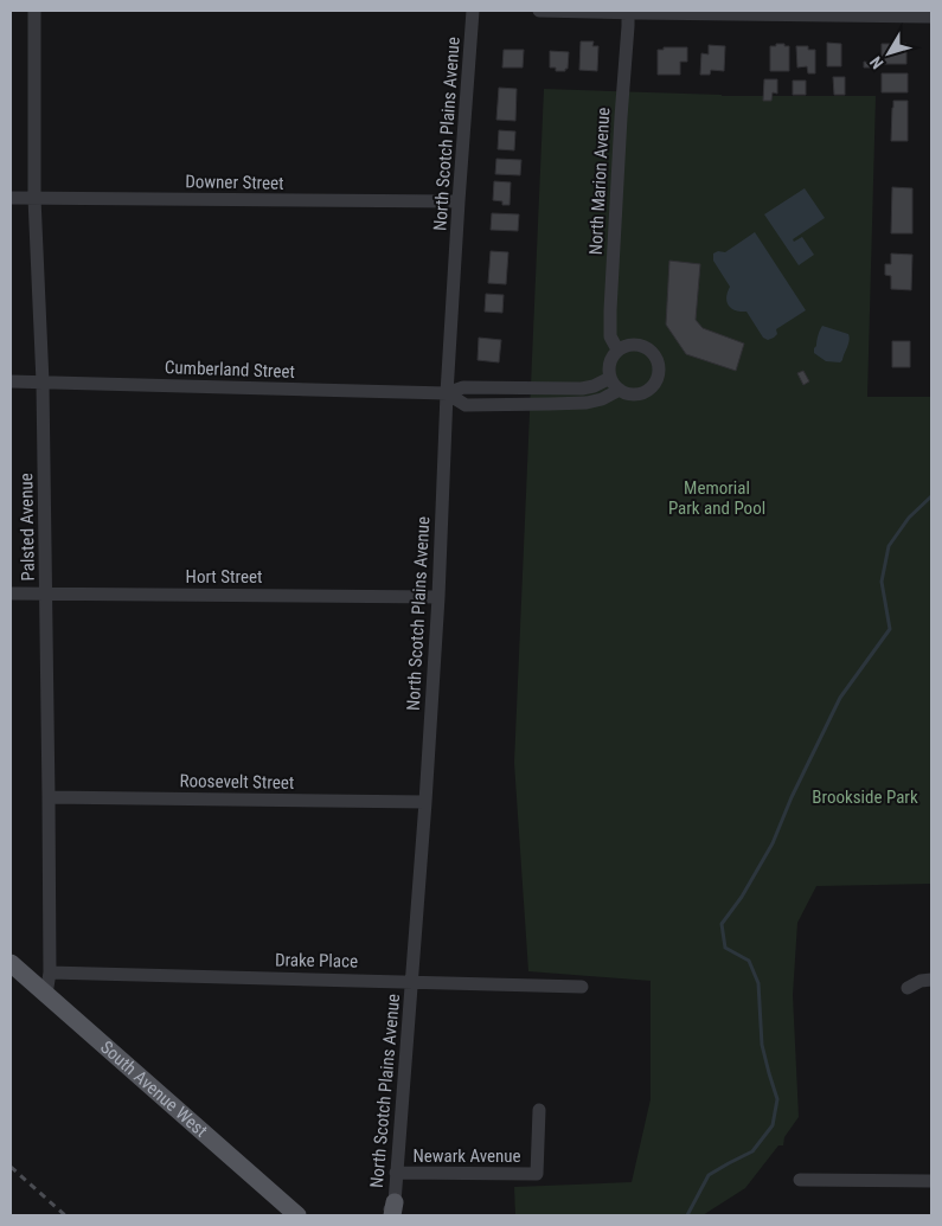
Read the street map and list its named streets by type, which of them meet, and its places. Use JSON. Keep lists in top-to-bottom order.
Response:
{
  "streets": {
    "main road": ["South Avenue West"],
    "street": [
      "North Scotch Plains Avenue",
      "North Marion Avenue",
      "Downer Street",
      "Cumberland Street",
      "Palsted Avenue",
      "Hort Street",
      "Roosevelt Street",
      "Drake Place",
      "Newark Avenue"
    ]
  },
  "crossings": [
    ["North Scotch Plains Avenue", "Downer Street"],
    ["North Scotch Plains Avenue", "Cumberland Street"],
    ["North Scotch Plains Avenue", "Hort Street"],
    ["North Scotch Plains Avenue", "Roosevelt Street"],
    ["North Scotch Plains Avenue", "Drake Place"],
    ["North Scotch Plains Avenue", "Newark Avenue"],
    ["North Marion Avenue", "Cumberland Street"],
    ["Downer Street", "Palsted Avenue"],
    ["Cumberland Street", "Palsted Avenue"],
    ["Palsted Avenue", "Hort Street"],
    ["Palsted Avenue", "Roosevelt Street"],
    ["Palsted Avenue", "Drake Place"],
    ["Palsted Avenue", "South Avenue West"]
  ],
  "parks": ["Memorial Park and Pool", "Brookside Park"],
  "north": "bottom left"
}
